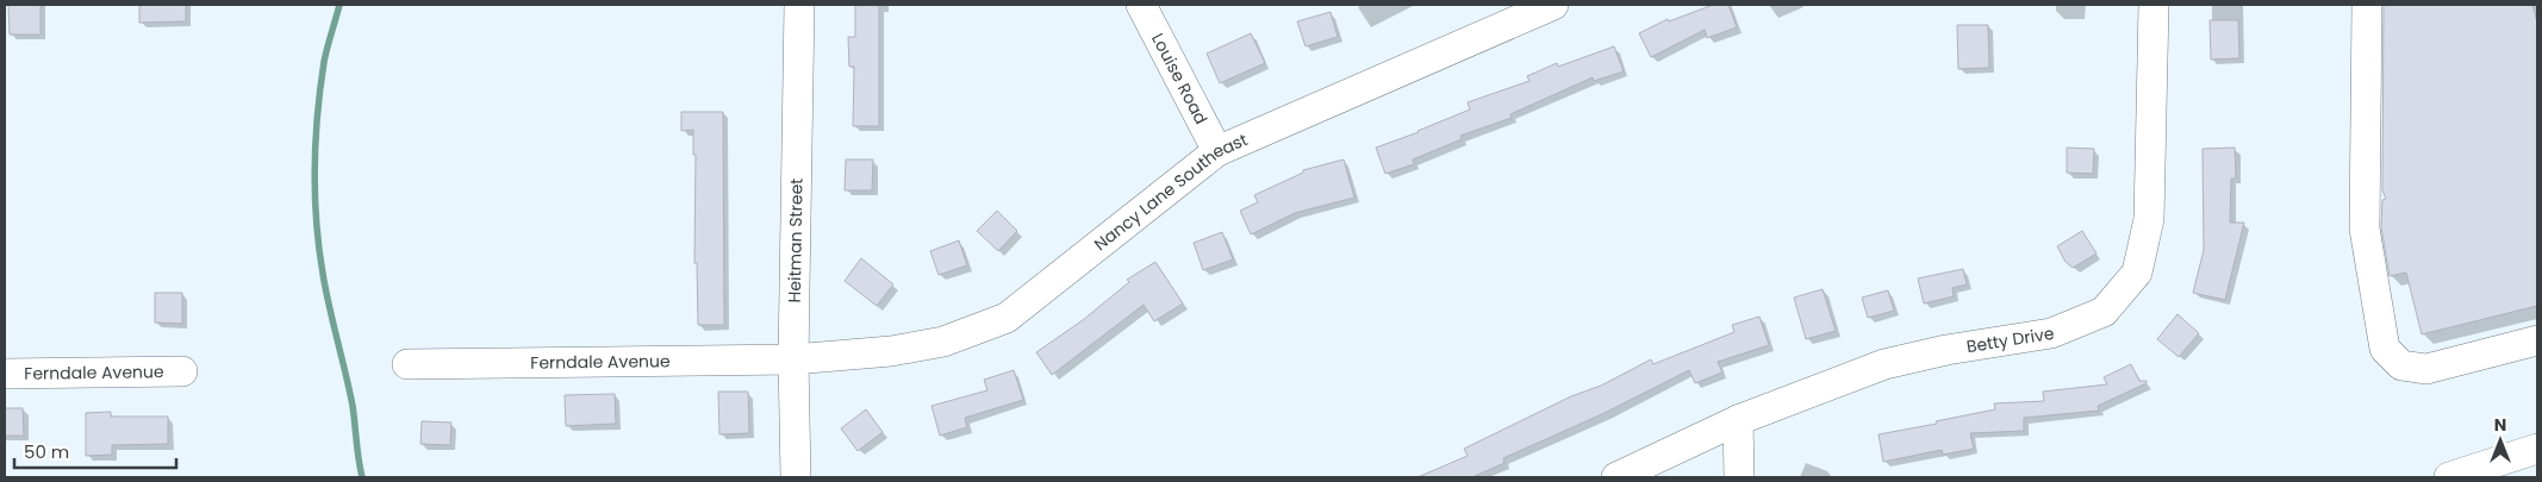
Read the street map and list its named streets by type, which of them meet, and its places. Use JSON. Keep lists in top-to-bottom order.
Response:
{
  "streets": {
    "street": [
      "Louise Road",
      "Nancy Lane Southeast",
      "Heitman Street",
      "Betty Drive",
      "Ferndale Avenue"
    ]
  },
  "crossings": [
    ["Louise Road", "Nancy Lane Southeast"],
    ["Nancy Lane Southeast", "Heitman Street"],
    ["Nancy Lane Southeast", "Ferndale Avenue"],
    ["Heitman Street", "Ferndale Avenue"]
  ],
  "scale_bar": "50 m",
  "north": "top"
}
